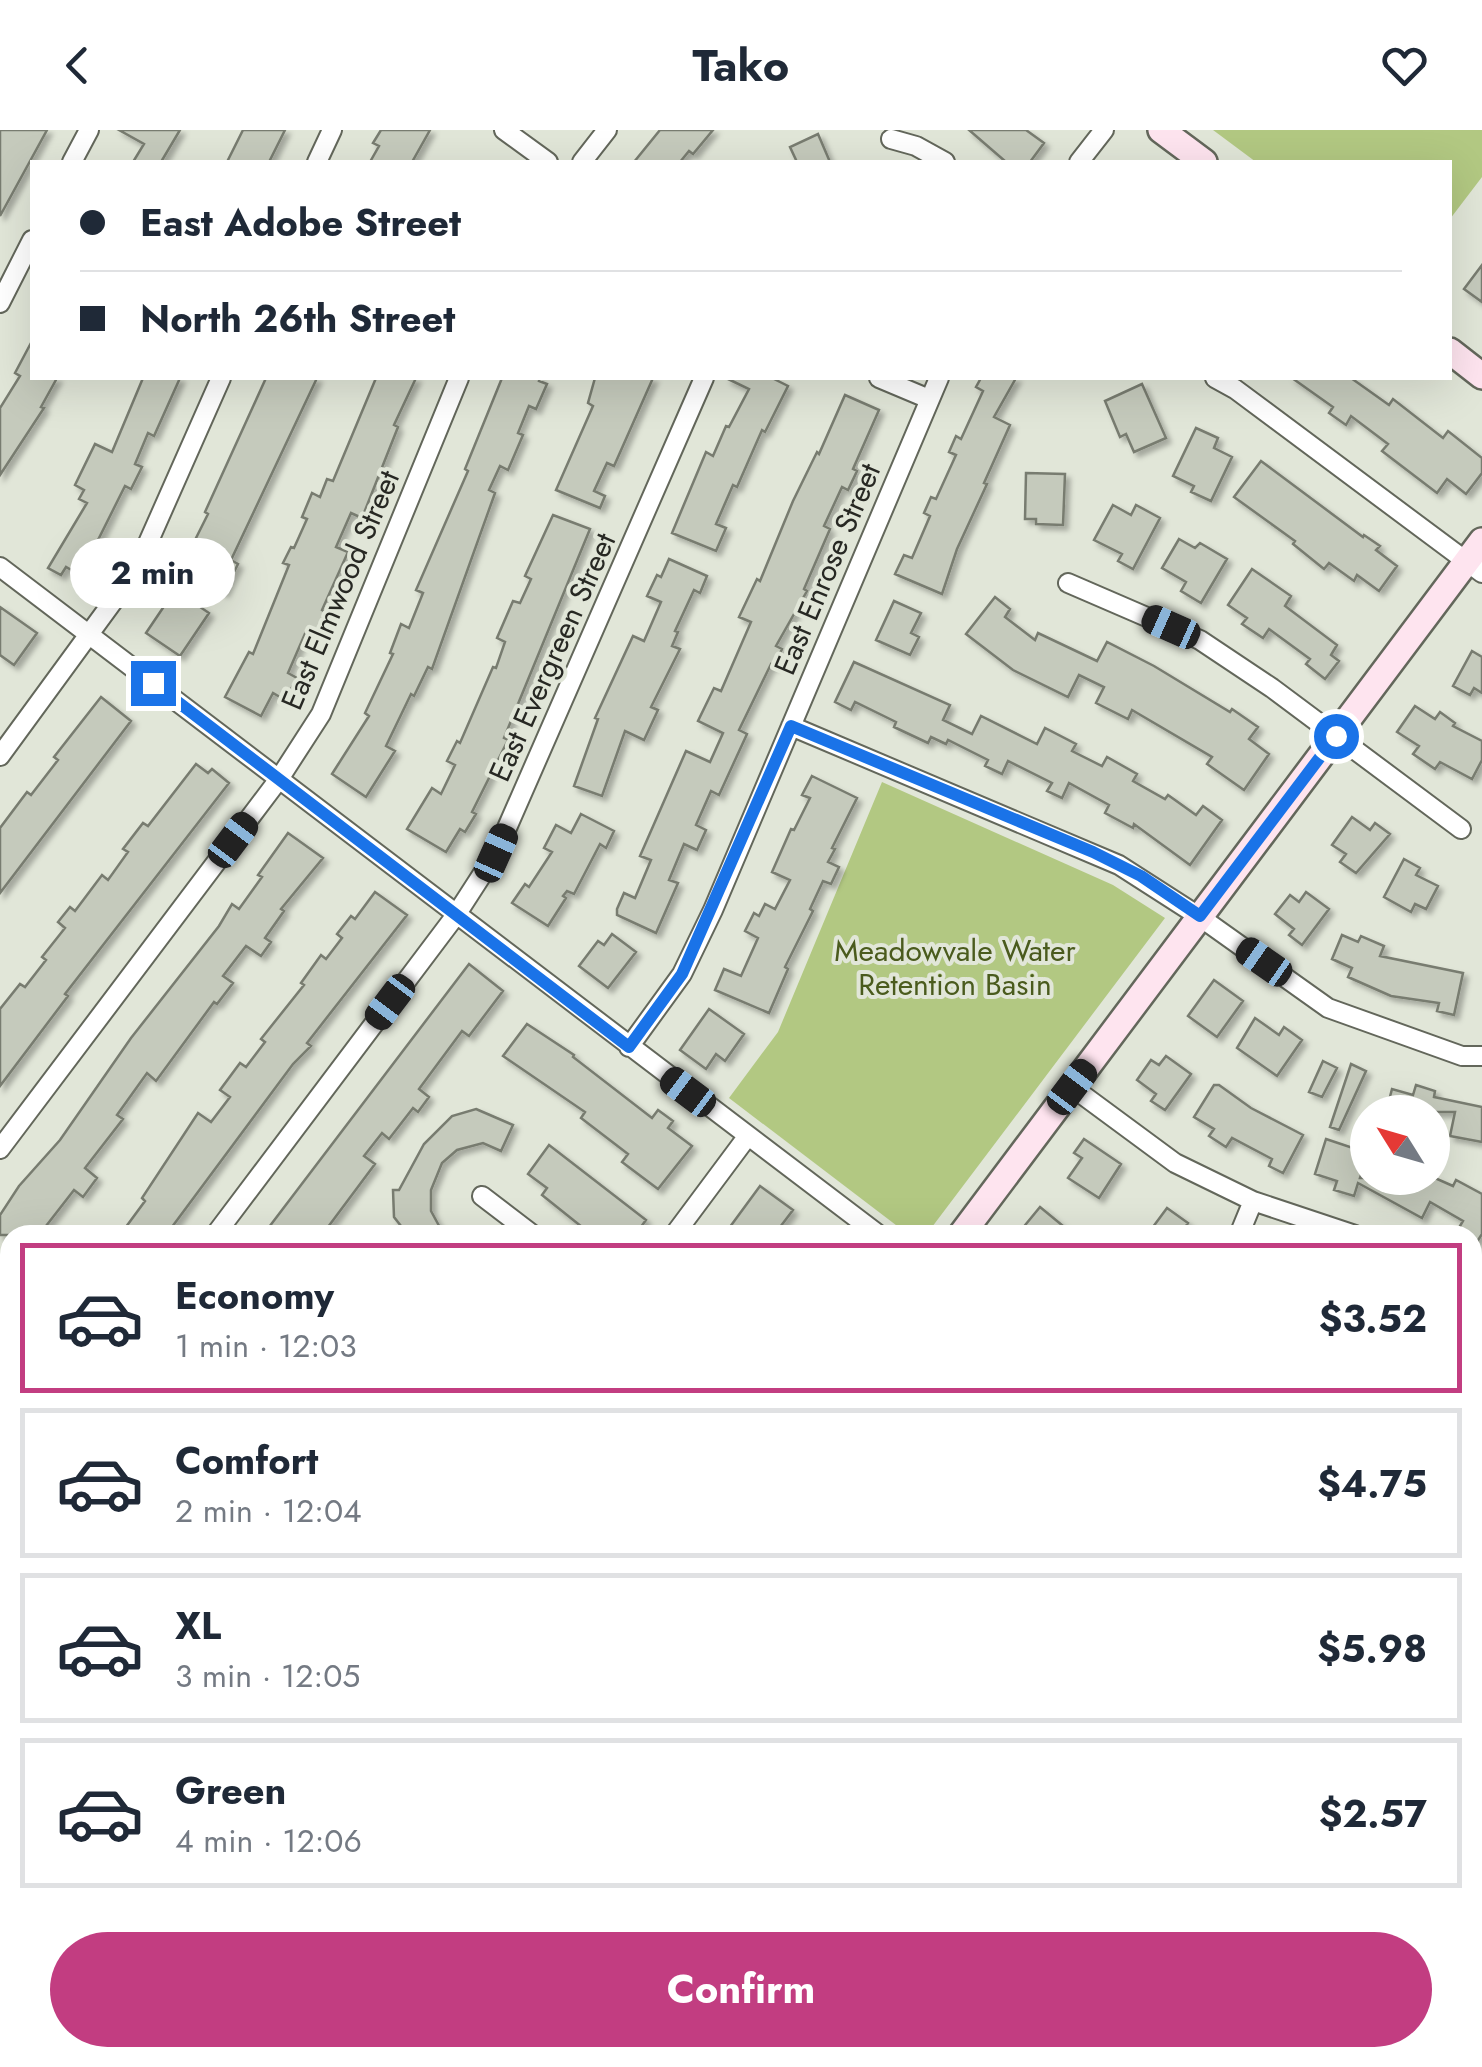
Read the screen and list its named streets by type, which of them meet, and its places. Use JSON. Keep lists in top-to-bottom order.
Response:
{
  "streets": {
    "street": ["East Enrose Street", "East Elmwood Street", "East Evergreen Street"]
  },
  "parks": ["Meadowvale Water Retention Basin"],
  "north": "top left",
  "page": {
    "header": "Tako",
    "banner": ["East Adobe Street", "North 26th Street"],
    "bubble": "2 min",
    "list": [
      {
        "name": "Economy",
        "note": "1 min · 12:03",
        "value": "$3.52"
      },
      {
        "name": "Comfort",
        "note": "2 min · 12:04",
        "value": "$4.75"
      },
      {
        "name": "XL",
        "note": "3 min · 12:05",
        "value": "$5.98"
      },
      {
        "name": "Green",
        "note": "4 min · 12:06",
        "value": "$2.57"
      }
    ],
    "buttons": "Confirm"
  }
}
